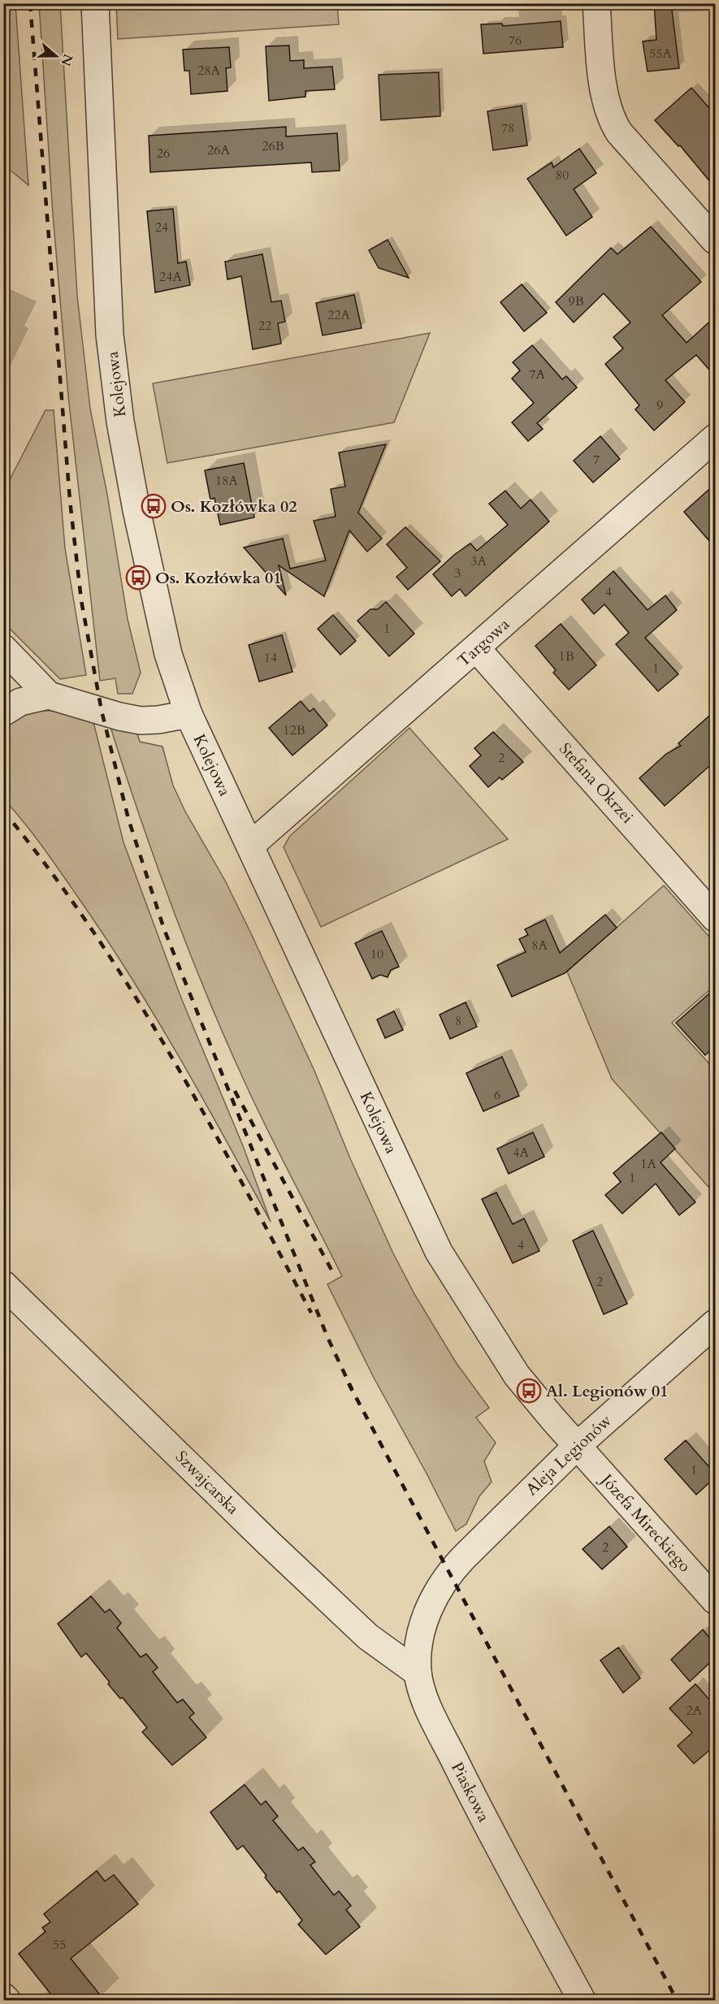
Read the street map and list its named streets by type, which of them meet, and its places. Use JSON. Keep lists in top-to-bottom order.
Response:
{
  "streets": {
    "street": [
      "Kolejowa",
      "Targowa",
      "Stefana Okrzei",
      "Aleja Legionów",
      "Szwajcarska",
      "Józefa Mireckiego",
      "Piaskowa"
    ]
  },
  "crossings": [
    ["Kolejowa", "Targowa"],
    ["Kolejowa", "Aleja Legionów"],
    ["Kolejowa", "Józefa Mireckiego"],
    ["Targowa", "Stefana Okrzei"],
    ["Aleja Legionów", "Józefa Mireckiego"],
    ["Aleja Legionów", "Piaskowa"],
    ["Szwajcarska", "Piaskowa"]
  ],
  "places": {
    "bus stop": ["Os. Kozłówka 02", "Os. Kozłówka 01", "Al. Legionów 01"]
  },
  "house_numbers": [
    "76",
    "55A",
    "28A",
    "78",
    "26B",
    "26A",
    "26",
    "80",
    "24",
    "24A",
    "9B",
    "22A",
    "22",
    "7A",
    "9",
    "7",
    "18A",
    "3A",
    "3",
    "4",
    "1",
    "1B",
    "14",
    "1",
    "12B",
    "2",
    "8A",
    "10",
    "8",
    "6",
    "4A",
    "1A",
    "1",
    "4",
    "2",
    "1",
    "2",
    "2A",
    "55"
  ],
  "north": "right"
}
